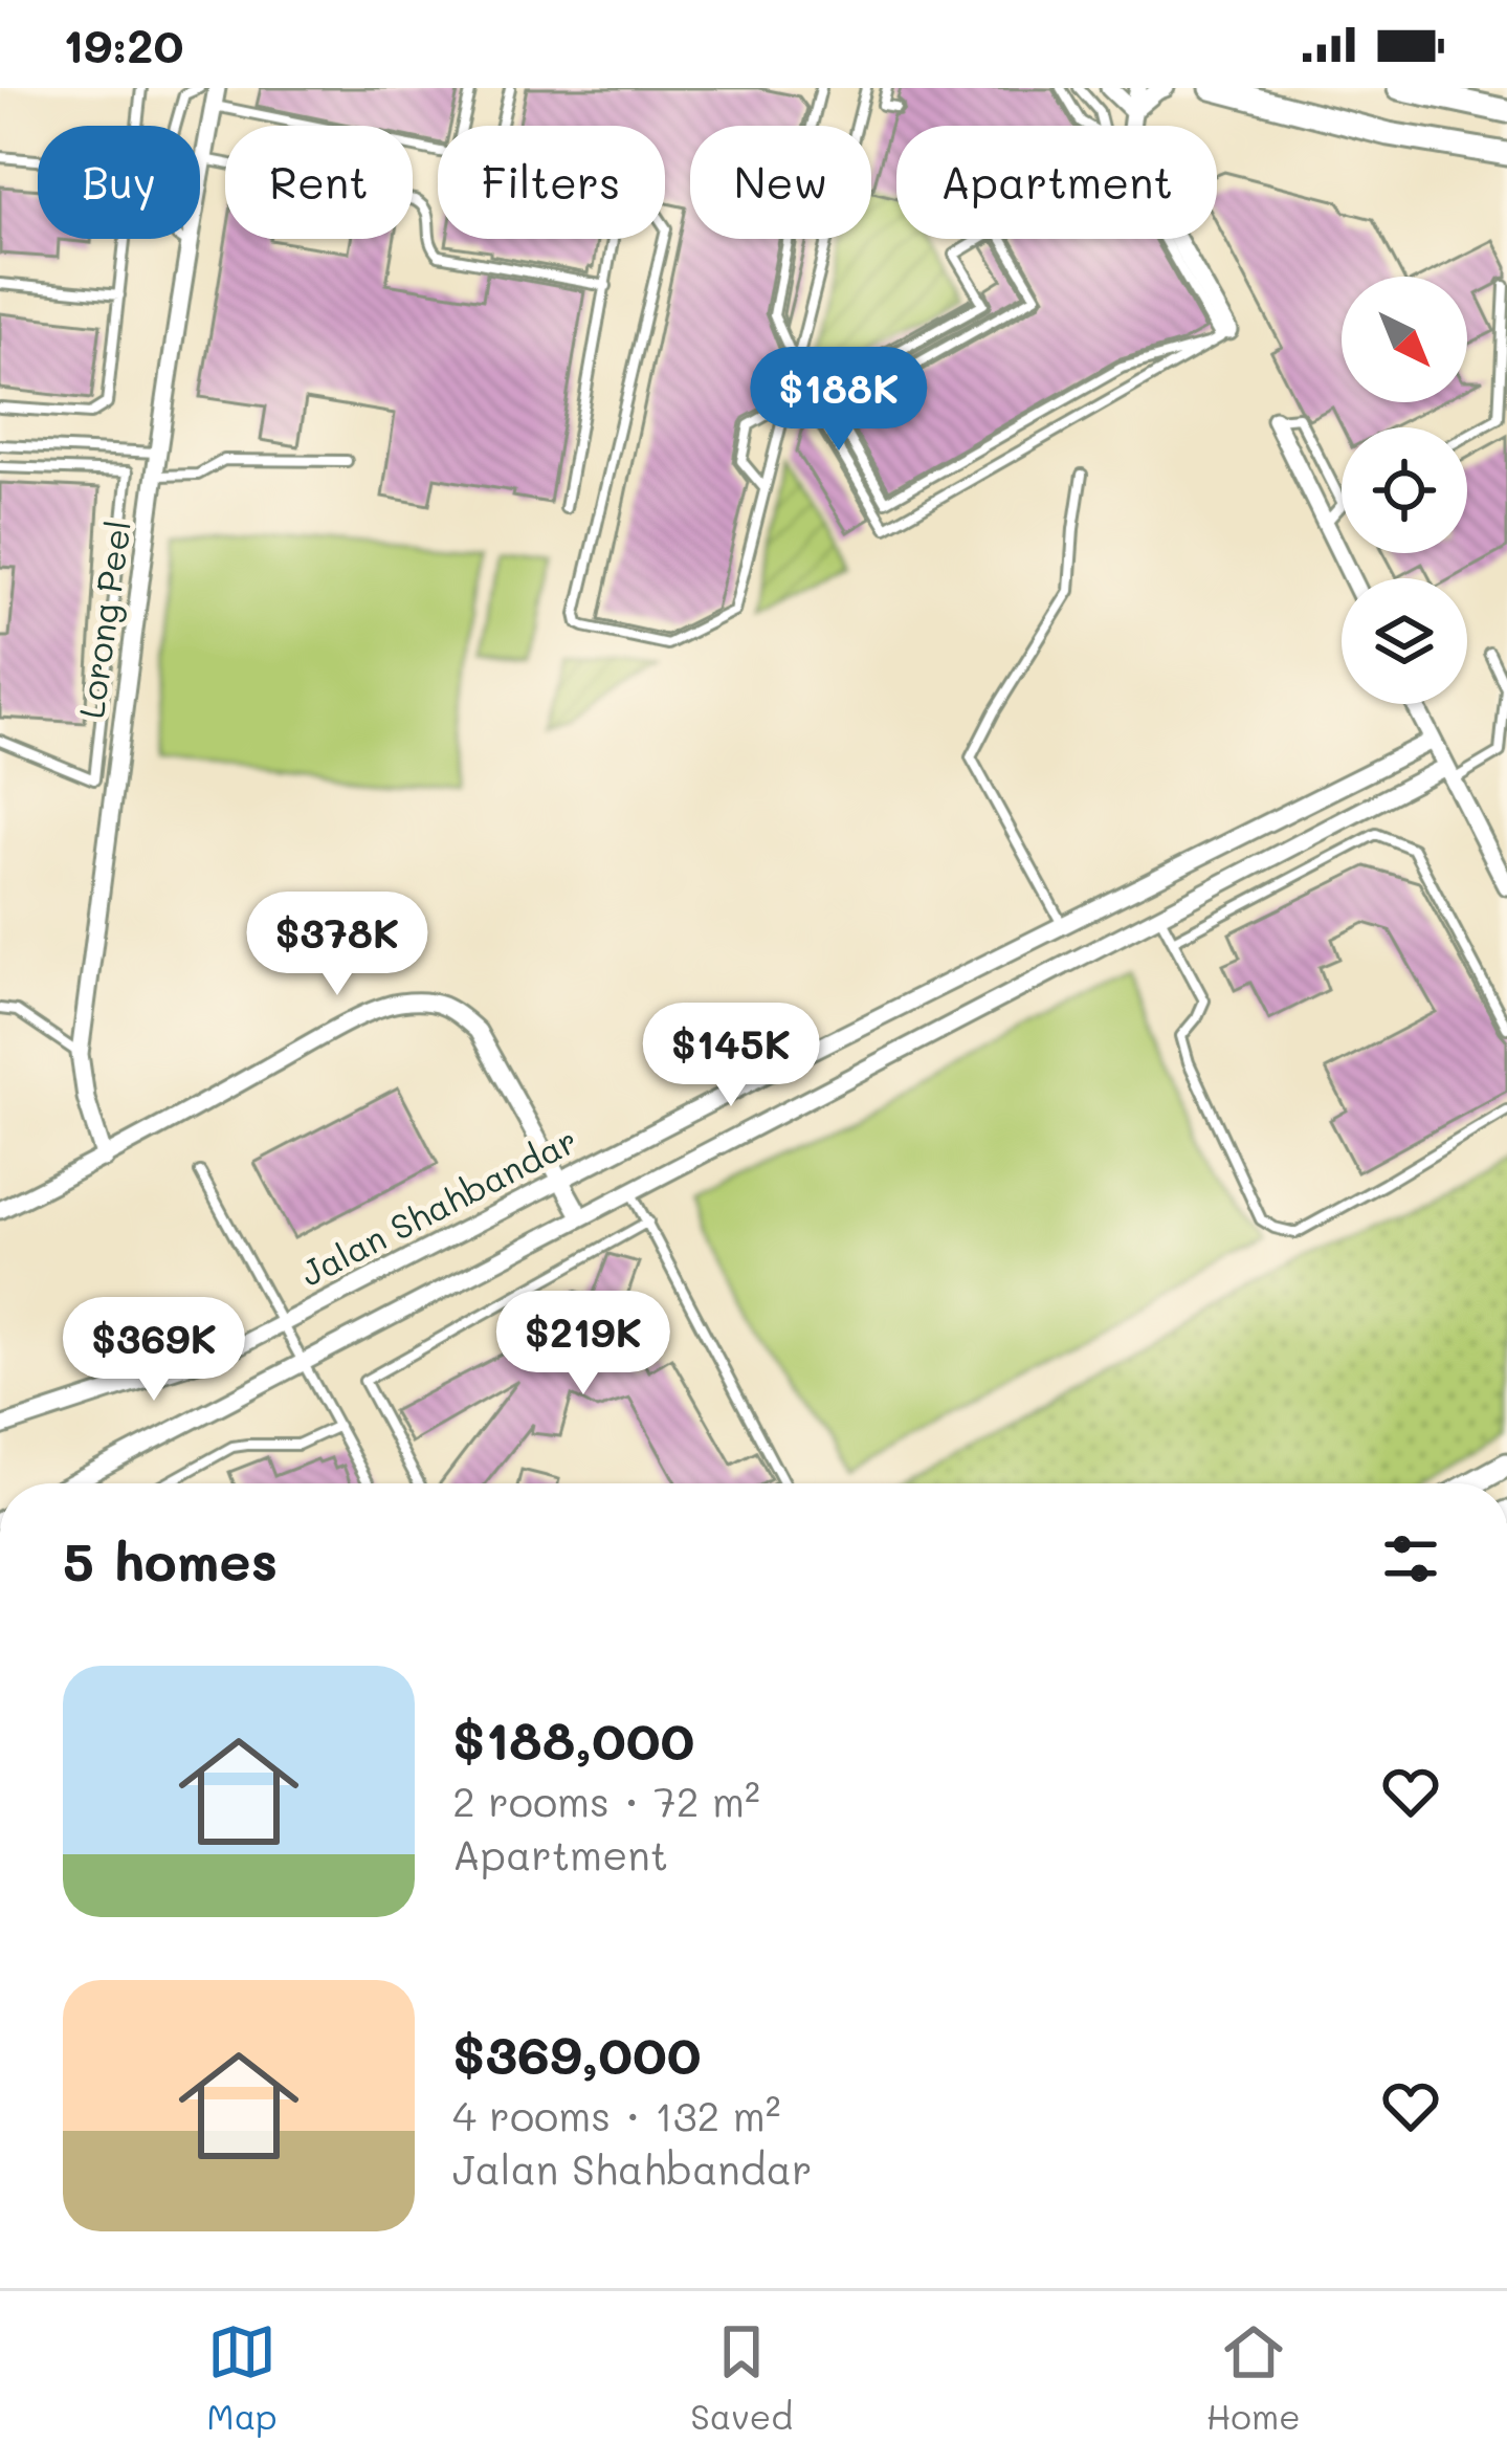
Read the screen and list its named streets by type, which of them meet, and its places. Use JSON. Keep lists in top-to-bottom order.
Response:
{
  "streets": {
    "street": ["Lorong Peel", "Jalan Shahbandar"]
  },
  "north": "bottom right",
  "page": {
    "status": "19:20",
    "chip": [
      "Buy",
      "Rent",
      "Filters",
      "New",
      "Apartment"
    ],
    "price": [
      "$188K",
      "$378K",
      "$145K",
      "$219K",
      "$369K"
    ],
    "heading": "5 homes",
    "list": [
      {
        "name": "$188,000",
        "note": "2 rooms · 72 m² · Apartment"
      },
      {
        "name": "$369,000",
        "note": "4 rooms · 132 m² · Jalan Shahbandar"
      }
    ],
    "tabs": ["Map", "Saved", "Home"]
  }
}
